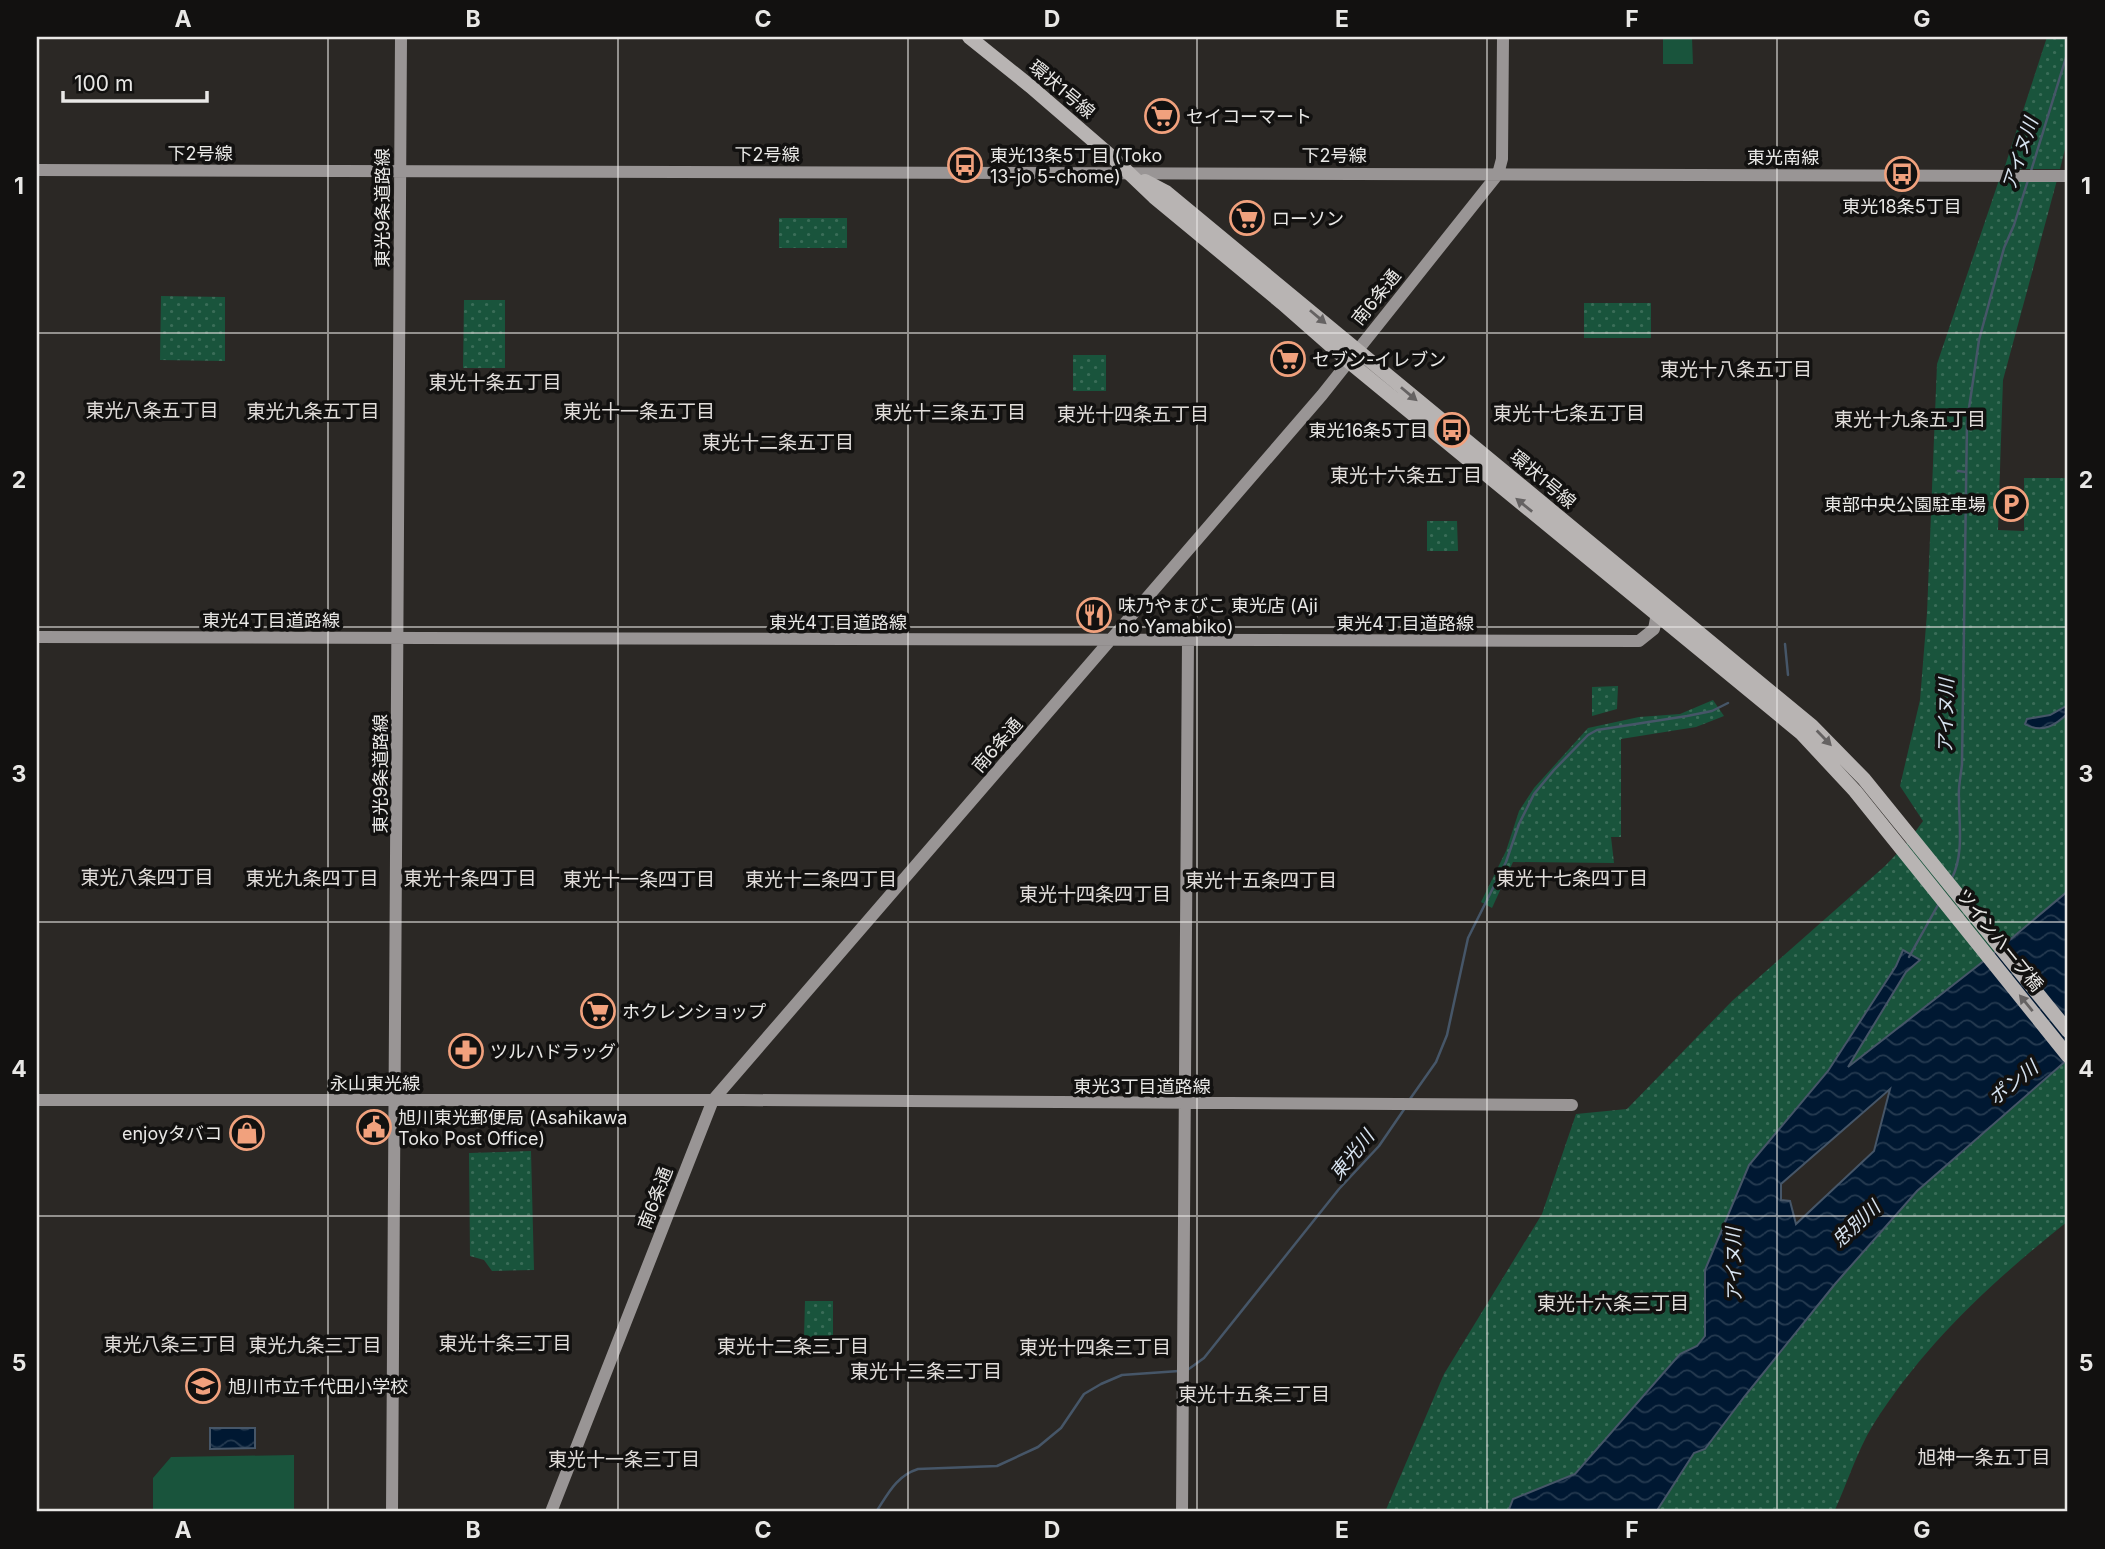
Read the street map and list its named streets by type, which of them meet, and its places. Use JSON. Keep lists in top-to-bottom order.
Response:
{
  "streets": {
    "main road": ["環状1号線", "ツインハープ橋"],
    "street": [
      "下2号線",
      "東光南線",
      "東光9条道路線",
      "南6条通",
      "東光4丁目道路線",
      "永山東光線",
      "東光3丁目道路線"
    ]
  },
  "crossings": [
    ["環状1号線", "下2号線"],
    ["環状1号線", "南6条通"],
    ["環状1号線", "東光4丁目道路線"],
    ["環状1号線", "ツインハープ橋"],
    ["下2号線", "東光南線"],
    ["下2号線", "東光9条道路線"],
    ["下2号線", "南6条通"],
    ["東光南線", "南6条通"],
    ["東光9条道路線", "東光4丁目道路線"],
    ["東光9条道路線", "永山東光線"],
    ["南6条通", "東光4丁目道路線"],
    ["南6条通", "永山東光線"],
    ["南6条通", "東光3丁目道路線"],
    ["永山東光線", "東光3丁目道路線"]
  ],
  "districts": [
    "東光十八条五丁目",
    "東光十条五丁目",
    "東光八条五丁目",
    "東光九条五丁目",
    "東光十一条五丁目",
    "東光十三条五丁目",
    "東光十七条五丁目",
    "東光十四条五丁目",
    "東光十九条五丁目",
    "東光十二条五丁目",
    "東光十六条五丁目",
    "東光八条四丁目",
    "東光九条四丁目",
    "東光十条四丁目",
    "東光十七条四丁目",
    "東光十一条四丁目",
    "東光十二条四丁目",
    "東光十五条四丁目",
    "東光十四条四丁目",
    "東光十六条三丁目",
    "東光十条三丁目",
    "東光八条三丁目",
    "東光九条三丁目",
    "東光十二条三丁目",
    "東光十四条三丁目",
    "東光十三条三丁目",
    "東光十五条三丁目",
    "旭神一条五丁目",
    "東光十一条三丁目"
  ],
  "water": [
    "アイヌ川",
    "ポン川",
    "東光川",
    "忠別川"
  ],
  "places": {
    "supermarket": [
      "セイコーマート",
      "ローソン",
      "セブン-イレブン",
      "ホクレンショップ"
    ],
    "bus stop": ["東光13条5丁目 (Toko 13-jo 5-chome)", "東光18条5丁目", "東光16条5丁目"],
    "parking": ["東部中央公園駐車場"],
    "restaurant": ["味乃やまびこ 東光店 (Aji no Yamabiko)"],
    "pharmacy": ["ツルハドラッグ"],
    "public building": ["旭川東光郵便局 (Asahikawa Toko Post Office)"],
    "shop": ["enjoyタバコ"],
    "school or university": ["旭川市立千代田小学校"]
  },
  "scale_bar": "100 m",
  "grid": {
    "columns": [
      "A",
      "B",
      "C",
      "D",
      "E",
      "F",
      "G"
    ],
    "rows": [
      "1",
      "2",
      "3",
      "4",
      "5"
    ]
  }
}
